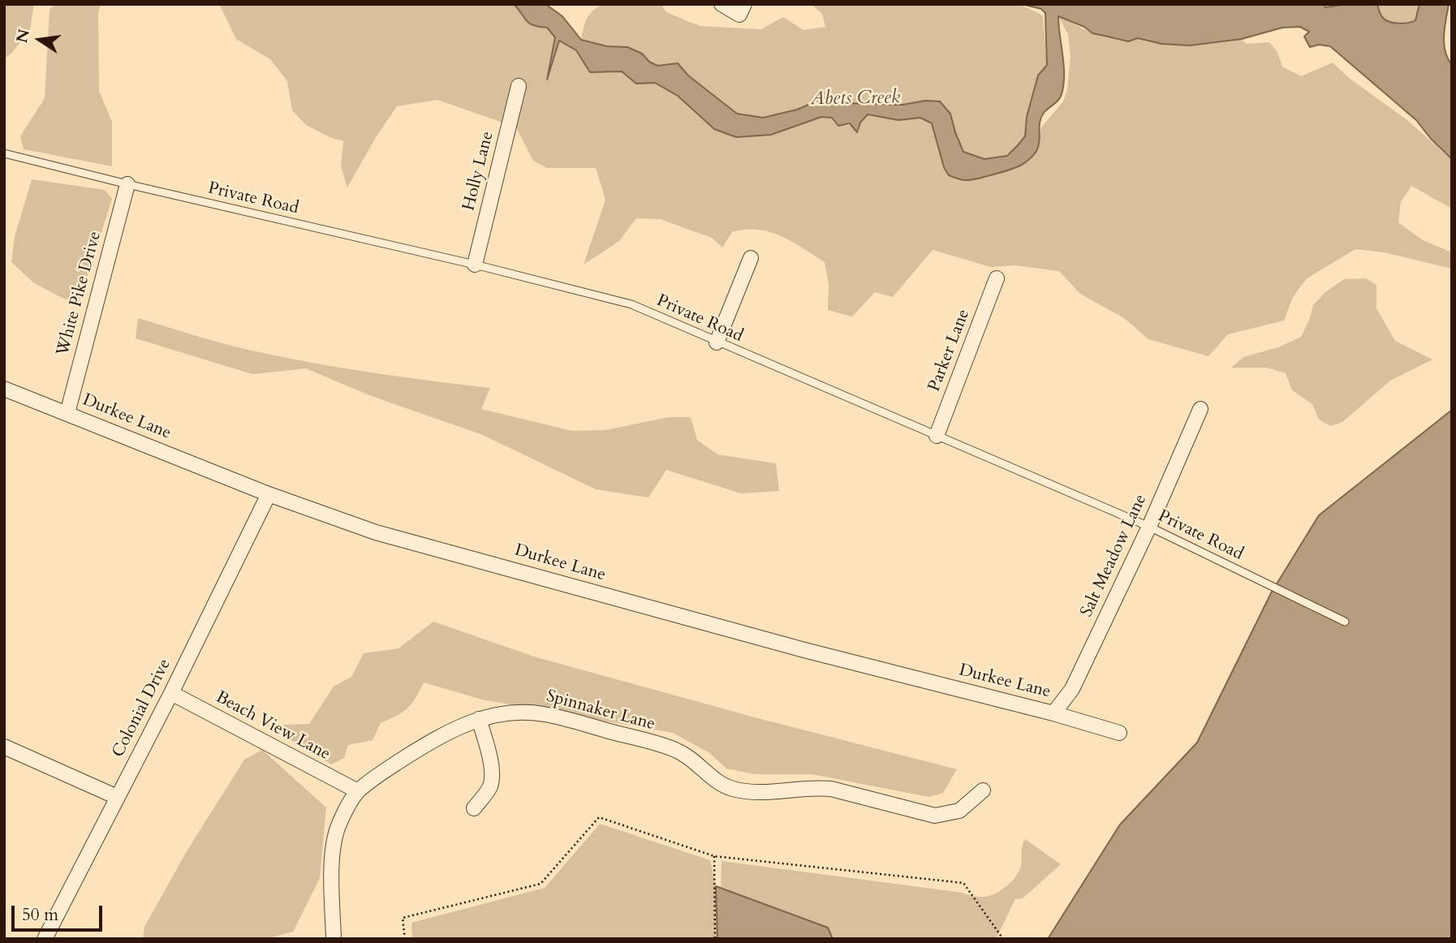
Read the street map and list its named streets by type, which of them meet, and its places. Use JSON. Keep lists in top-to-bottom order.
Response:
{
  "streets": {
    "street": [
      "Holly Lane",
      "White Pike Drive",
      "Parker Lane",
      "Durkee Lane",
      "Salt Meadow Lane",
      "Colonial Drive",
      "Spinnaker Lane",
      "Beach View Lane"
    ],
    "lane": ["Private Road"]
  },
  "crossings": [
    ["Holly Lane", "Private Road"],
    ["Private Road", "White Pike Drive"],
    ["Private Road", "Parker Lane"],
    ["Private Road", "Salt Meadow Lane"],
    ["White Pike Drive", "Durkee Lane"],
    ["Durkee Lane", "Salt Meadow Lane"],
    ["Durkee Lane", "Colonial Drive"],
    ["Colonial Drive", "Beach View Lane"],
    ["Spinnaker Lane", "Beach View Lane"]
  ],
  "water": ["Abets Creek"],
  "scale_bar": "50 m",
  "north": "left"
}
